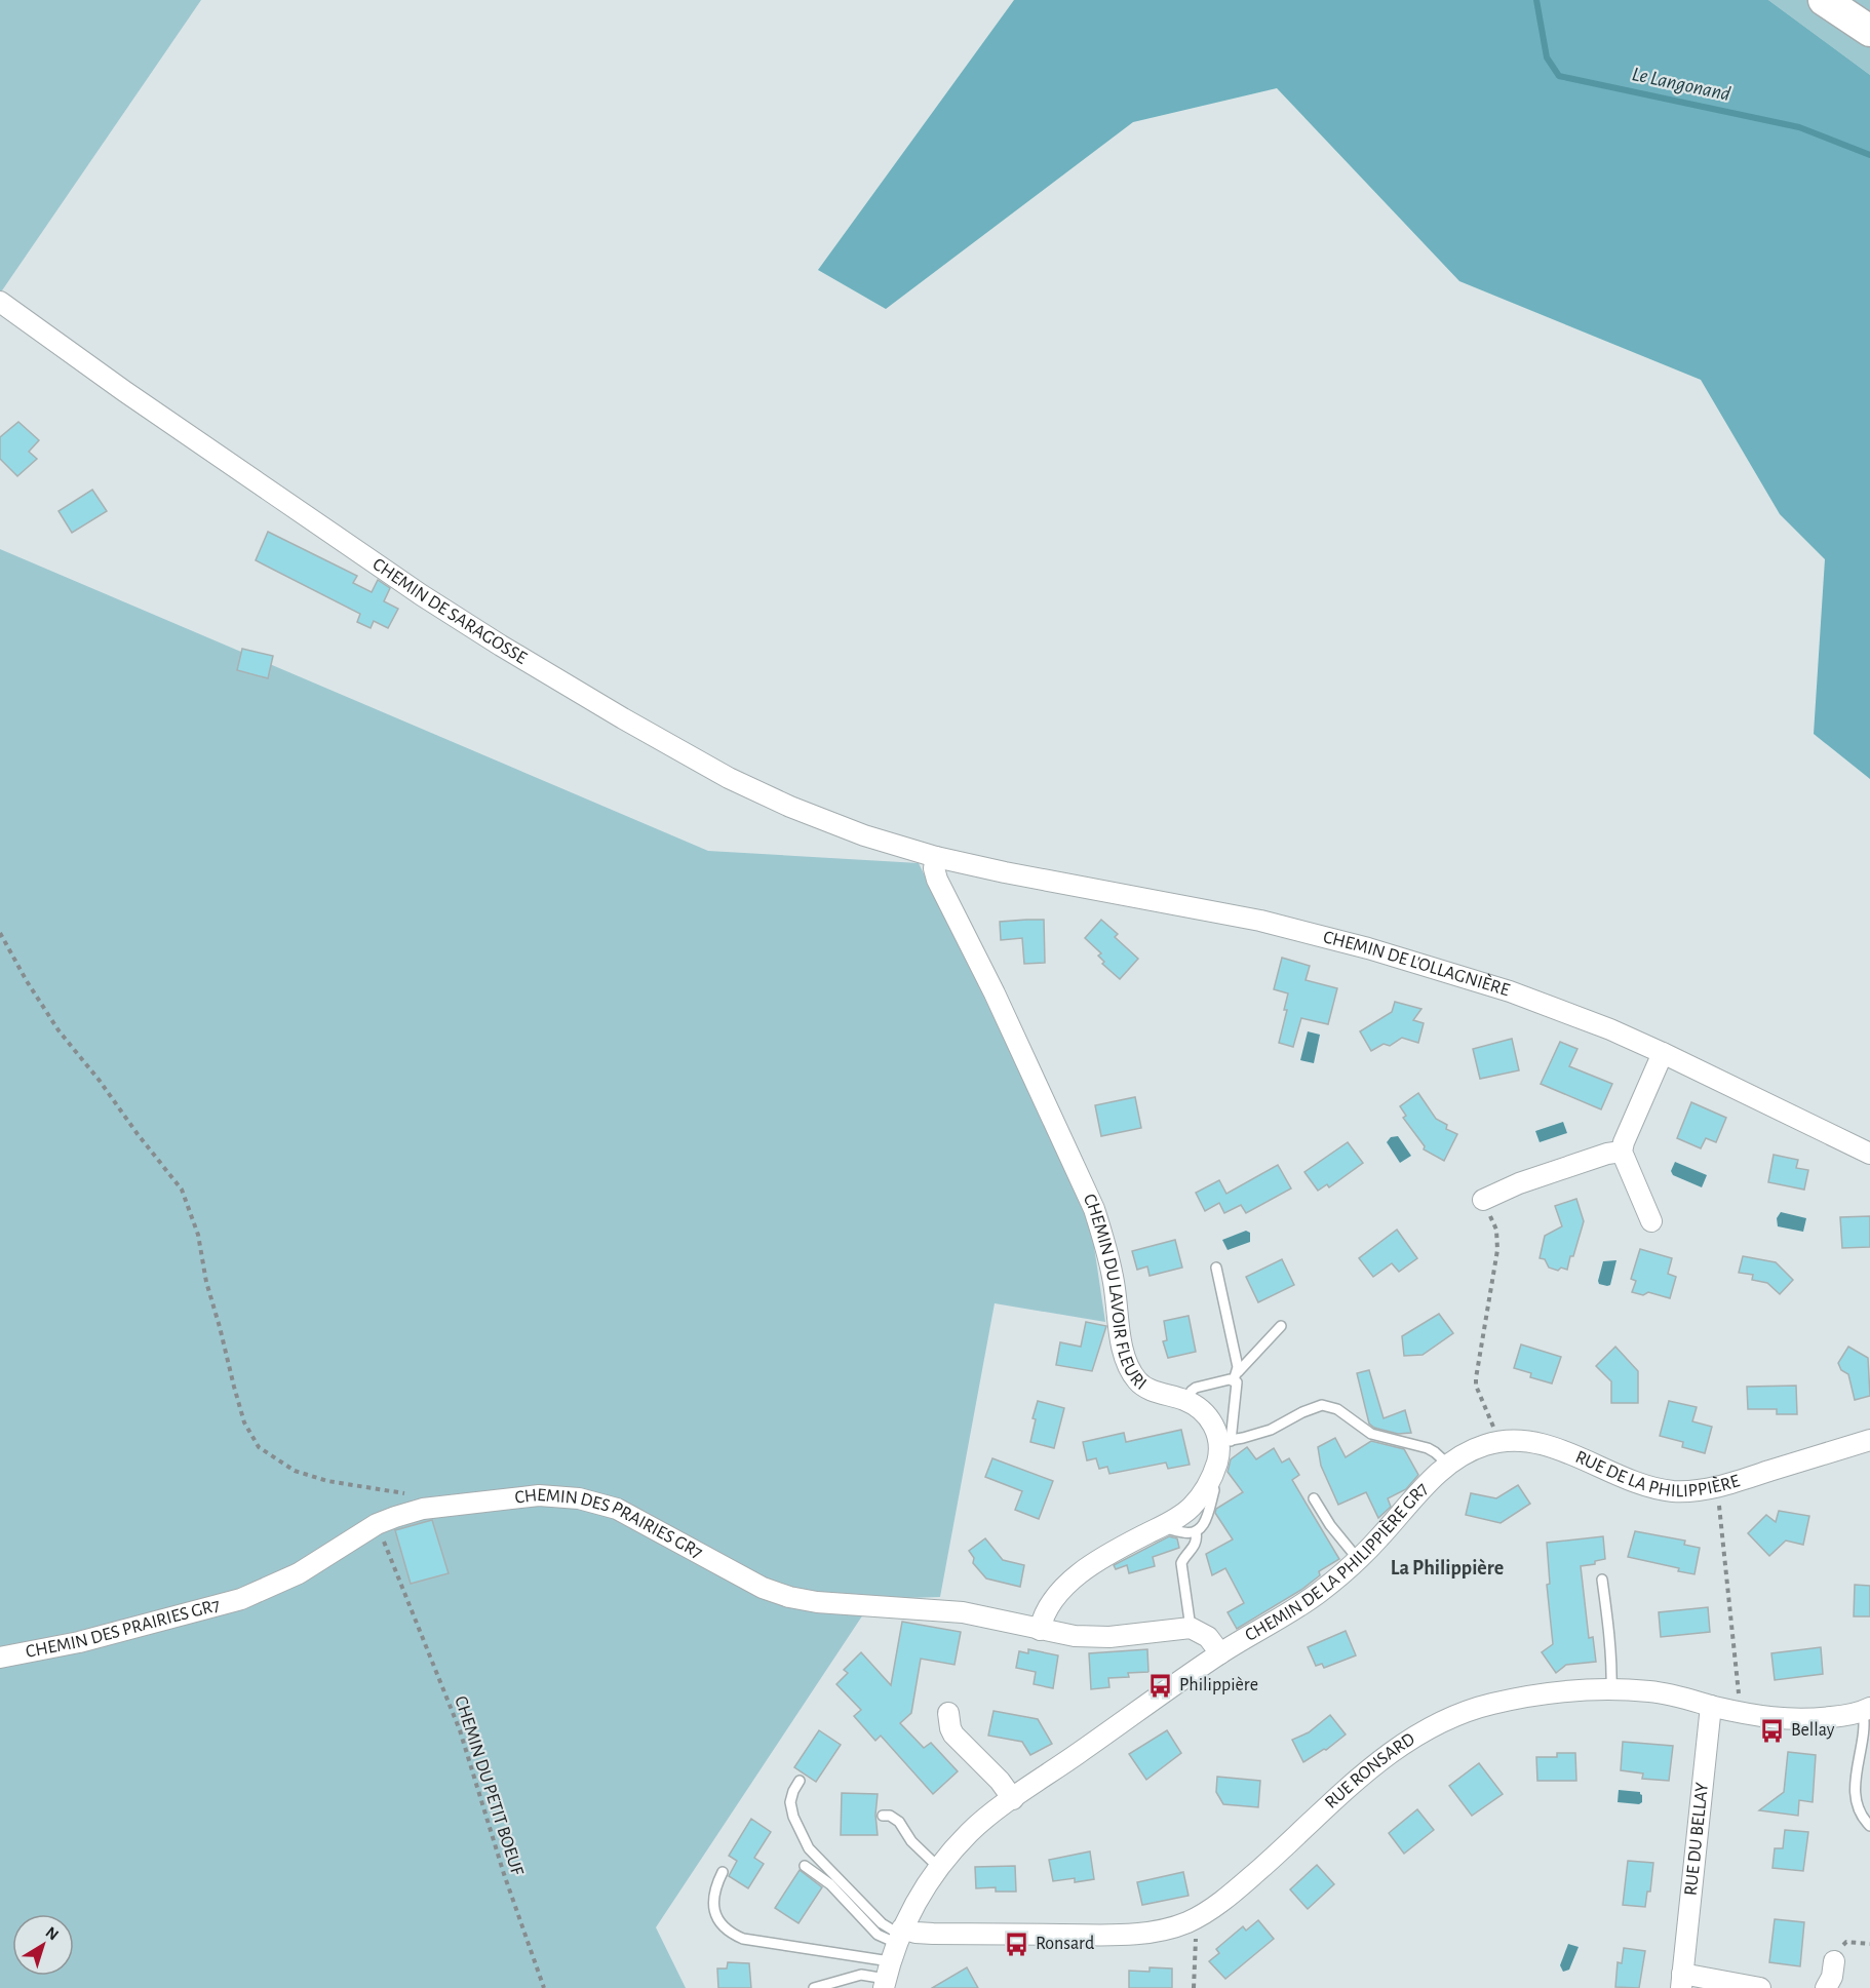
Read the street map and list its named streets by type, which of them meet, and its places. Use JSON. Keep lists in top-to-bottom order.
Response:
{
  "streets": {
    "street": [
      "CHEMIN DE SARAGOSSE",
      "CHEMIN DE L'OLLAGNIÈRE",
      "CHEMIN DU LAVOIR FLEURI",
      "RUE DE LA PHILIPPIÈRE",
      "CHEMIN DES PRAIRIES GR7",
      "CHEMIN DE LA PHILIPPIÈRE GR7",
      "RUE RONSARD",
      "RUE DU BELLAY"
    ],
    "path": ["CHEMIN DU PETIT BOEUF"]
  },
  "crossings": [
    ["CHEMIN DE SARAGOSSE", "CHEMIN DE L'OLLAGNIÈRE"],
    ["CHEMIN DE SARAGOSSE", "CHEMIN DU LAVOIR FLEURI"],
    ["CHEMIN DE L'OLLAGNIÈRE", "CHEMIN DU LAVOIR FLEURI"],
    ["RUE DE LA PHILIPPIÈRE", "CHEMIN DE LA PHILIPPIÈRE GR7"],
    ["CHEMIN DES PRAIRIES GR7", "CHEMIN DU PETIT BOEUF"],
    ["CHEMIN DE LA PHILIPPIÈRE GR7", "RUE RONSARD"],
    ["RUE RONSARD", "RUE DU BELLAY"]
  ],
  "districts": ["La Philippière"],
  "water": ["Le Langonand"],
  "places": {
    "bus stop": ["Philippière", "Bellay", "Ronsard"]
  },
  "north": "top right"
}
